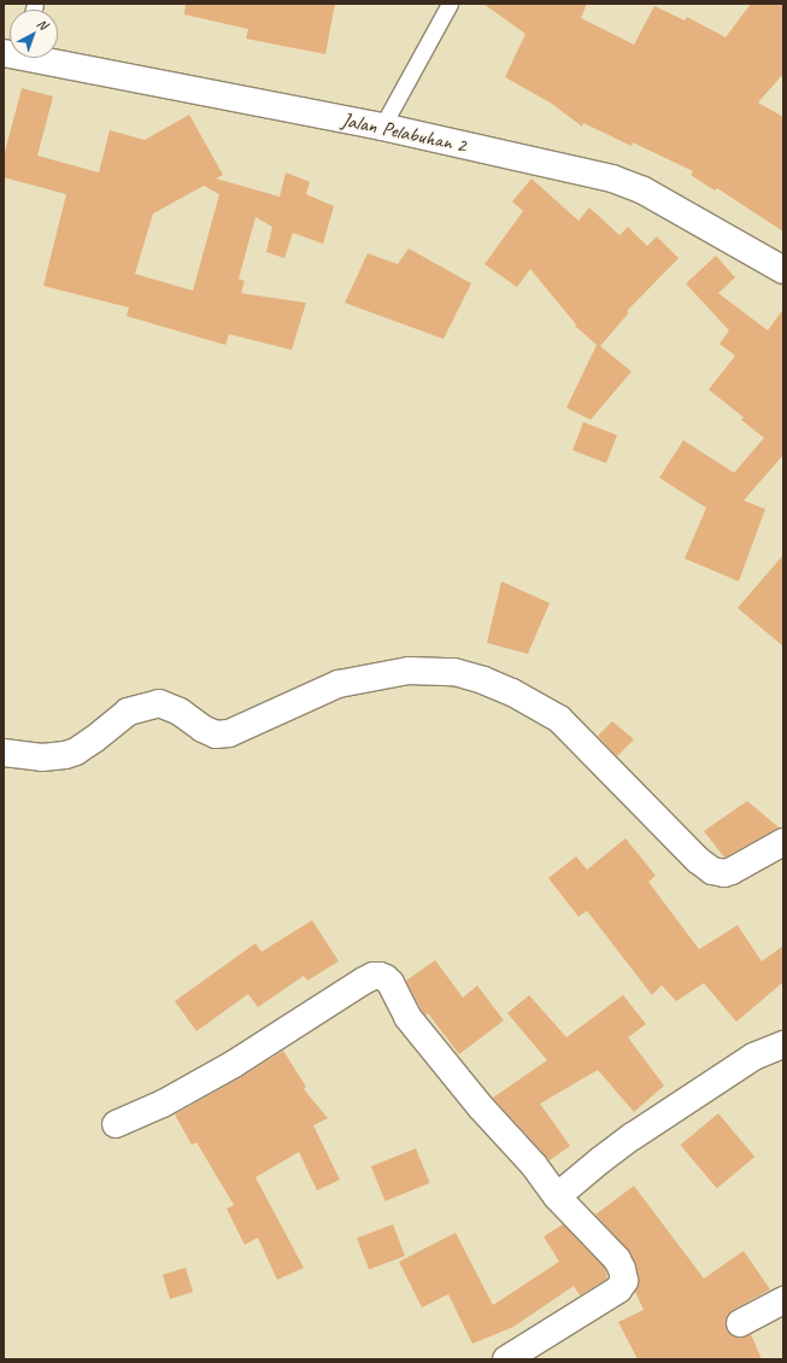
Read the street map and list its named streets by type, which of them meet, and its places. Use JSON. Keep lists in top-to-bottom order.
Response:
{
  "streets": {
    "street": ["Jalan Pelabuhan 2"]
  },
  "north": "top right"
}
